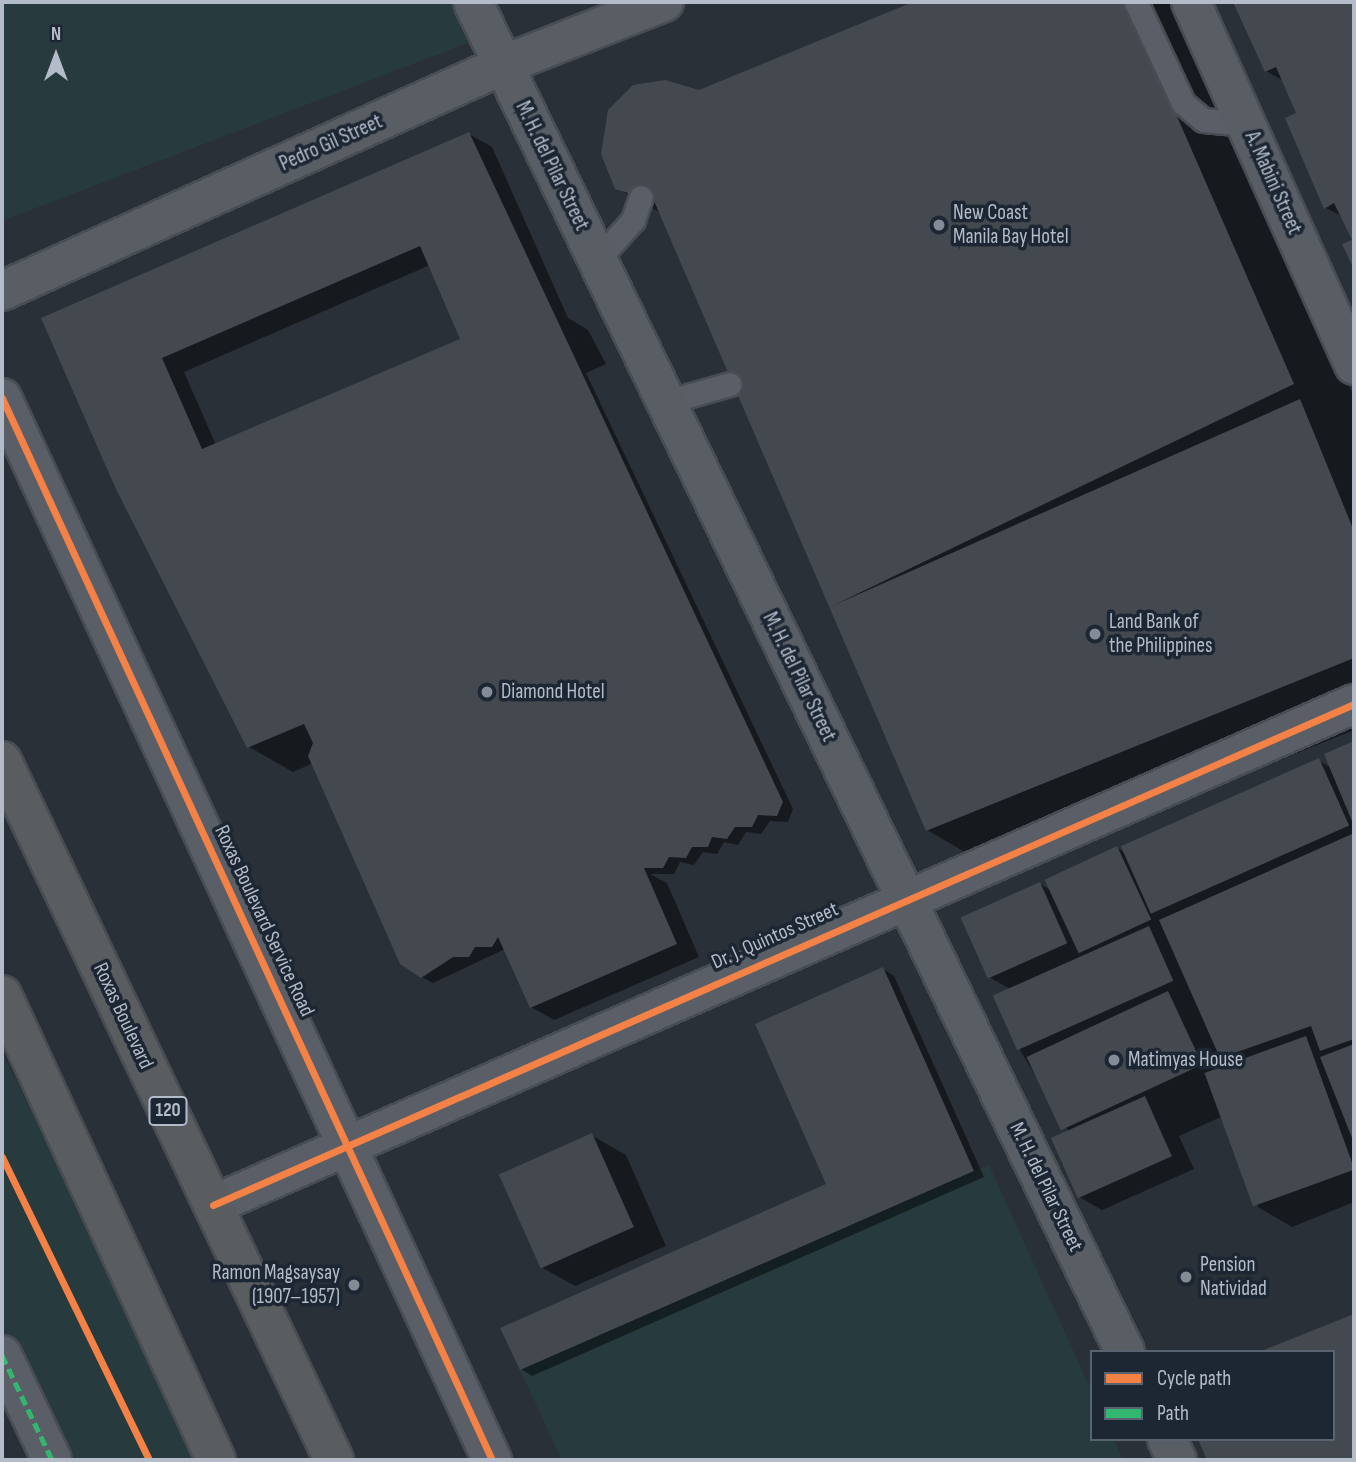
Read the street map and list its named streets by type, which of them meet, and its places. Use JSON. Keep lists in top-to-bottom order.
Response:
{
  "streets": {
    "highway": ["Roxas Boulevard", "120"],
    "main road": ["Pedro Gil Street", "M. H. del Pilar Street", "A. Mabini Street"],
    "street": ["Roxas Boulevard Service Road", "Dr. J. Quintos Street"]
  },
  "crossings": [
    ["Pedro Gil Street", "M. H. del Pilar Street"],
    ["M. H. del Pilar Street", "Dr. J. Quintos Street"],
    ["Roxas Boulevard Service Road", "Dr. J. Quintos Street"],
    ["Dr. J. Quintos Street", "Roxas Boulevard"]
  ],
  "places": [
    "New Coast Manila Bay Hotel",
    "Land Bank of the Philippines",
    "Diamond Hotel",
    "Matimyas House",
    "Pension Natividad",
    "Ramon Magsaysay (1907–1957)"
  ],
  "legend": ["Cycle path", "Path"],
  "north": "top"
}
